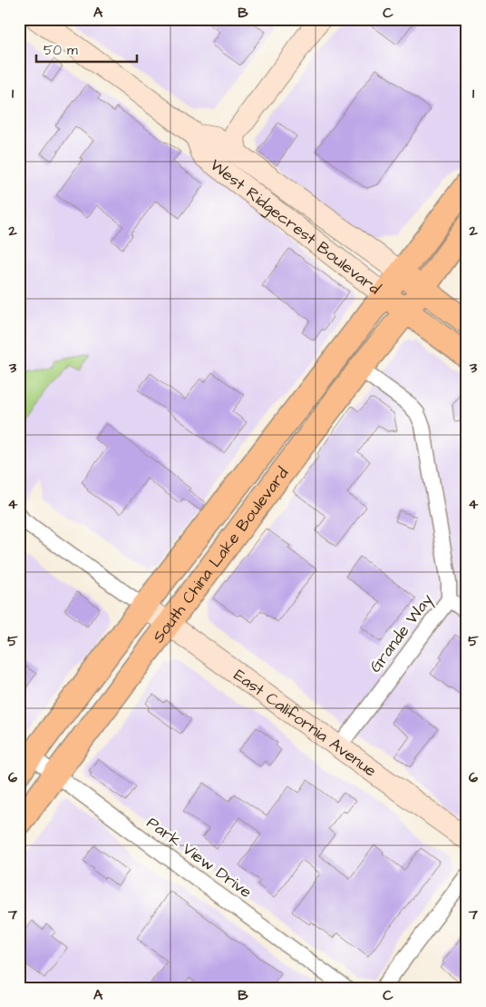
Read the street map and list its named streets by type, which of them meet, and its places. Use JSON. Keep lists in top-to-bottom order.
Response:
{
  "streets": {
    "main road": ["West Ridgecrest Boulevard", "South China Lake Boulevard", "East California Avenue"],
    "street": ["Grande Way", "Park View Drive"]
  },
  "crossings": [
    ["West Ridgecrest Boulevard", "South China Lake Boulevard"],
    ["South China Lake Boulevard", "Grande Way"],
    ["South China Lake Boulevard", "East California Avenue"],
    ["South China Lake Boulevard", "Park View Drive"],
    ["Grande Way", "East California Avenue"]
  ],
  "scale_bar": "50 m",
  "grid": {
    "columns": ["A", "B", "C"],
    "rows": [
      "1",
      "2",
      "3",
      "4",
      "5",
      "6",
      "7"
    ]
  }
}
